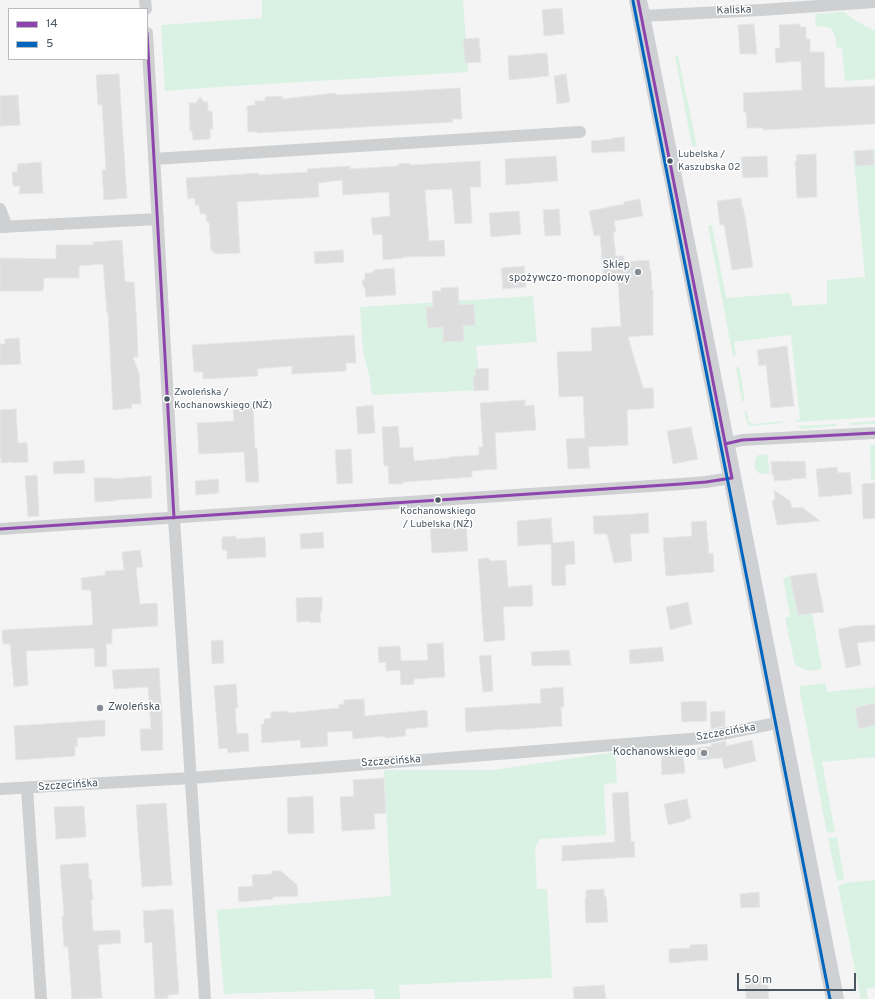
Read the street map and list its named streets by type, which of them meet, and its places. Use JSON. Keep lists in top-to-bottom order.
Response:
{
  "streets": {
    "street": ["Kaliska", "Szczecińska"]
  },
  "places": [
    "Lubelska / Kaszubska 02",
    "Sklep spożywczo-monopolowy",
    "Zwoleńska / Kochanowskiego (NŻ)",
    "Kochanowskiego / Lubelska (NŻ)",
    "Zwoleńska",
    "Kochanowskiego"
  ],
  "lines": ["transit line 14", "transit line 5"],
  "legend": ["14", "5"],
  "scale_bar": "50 m"
}
